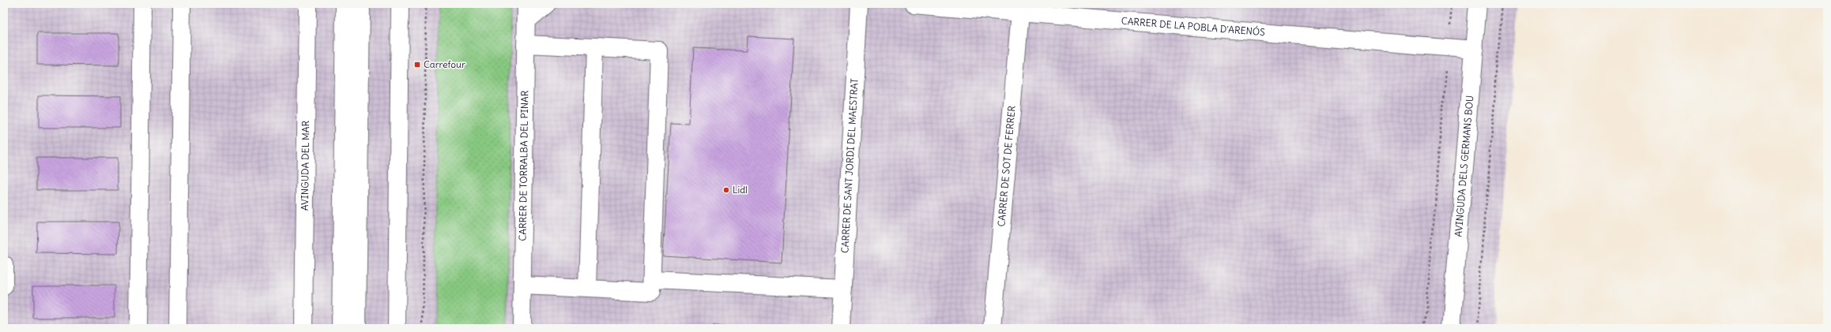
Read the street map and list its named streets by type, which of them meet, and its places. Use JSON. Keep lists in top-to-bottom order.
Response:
{
  "streets": {
    "street": [
      "CARRER DE LA POBLA D'ARENÓS",
      "AVINGUDA DEL MAR",
      "CARRER DE TORRALBA DEL PINAR",
      "CARRER DE SANT JORDI DEL MAESTRAT",
      "CARRER DE SOT DE FERRER",
      "AVINGUDA DELS GERMANS BOU"
    ]
  },
  "crossings": [
    ["CARRER DE LA POBLA D'ARENÓS", "CARRER DE SOT DE FERRER"],
    ["CARRER DE LA POBLA D'ARENÓS", "AVINGUDA DELS GERMANS BOU"]
  ],
  "places": {
    "transit": ["Carrefour"],
    "other": ["Lidl"]
  }
}
